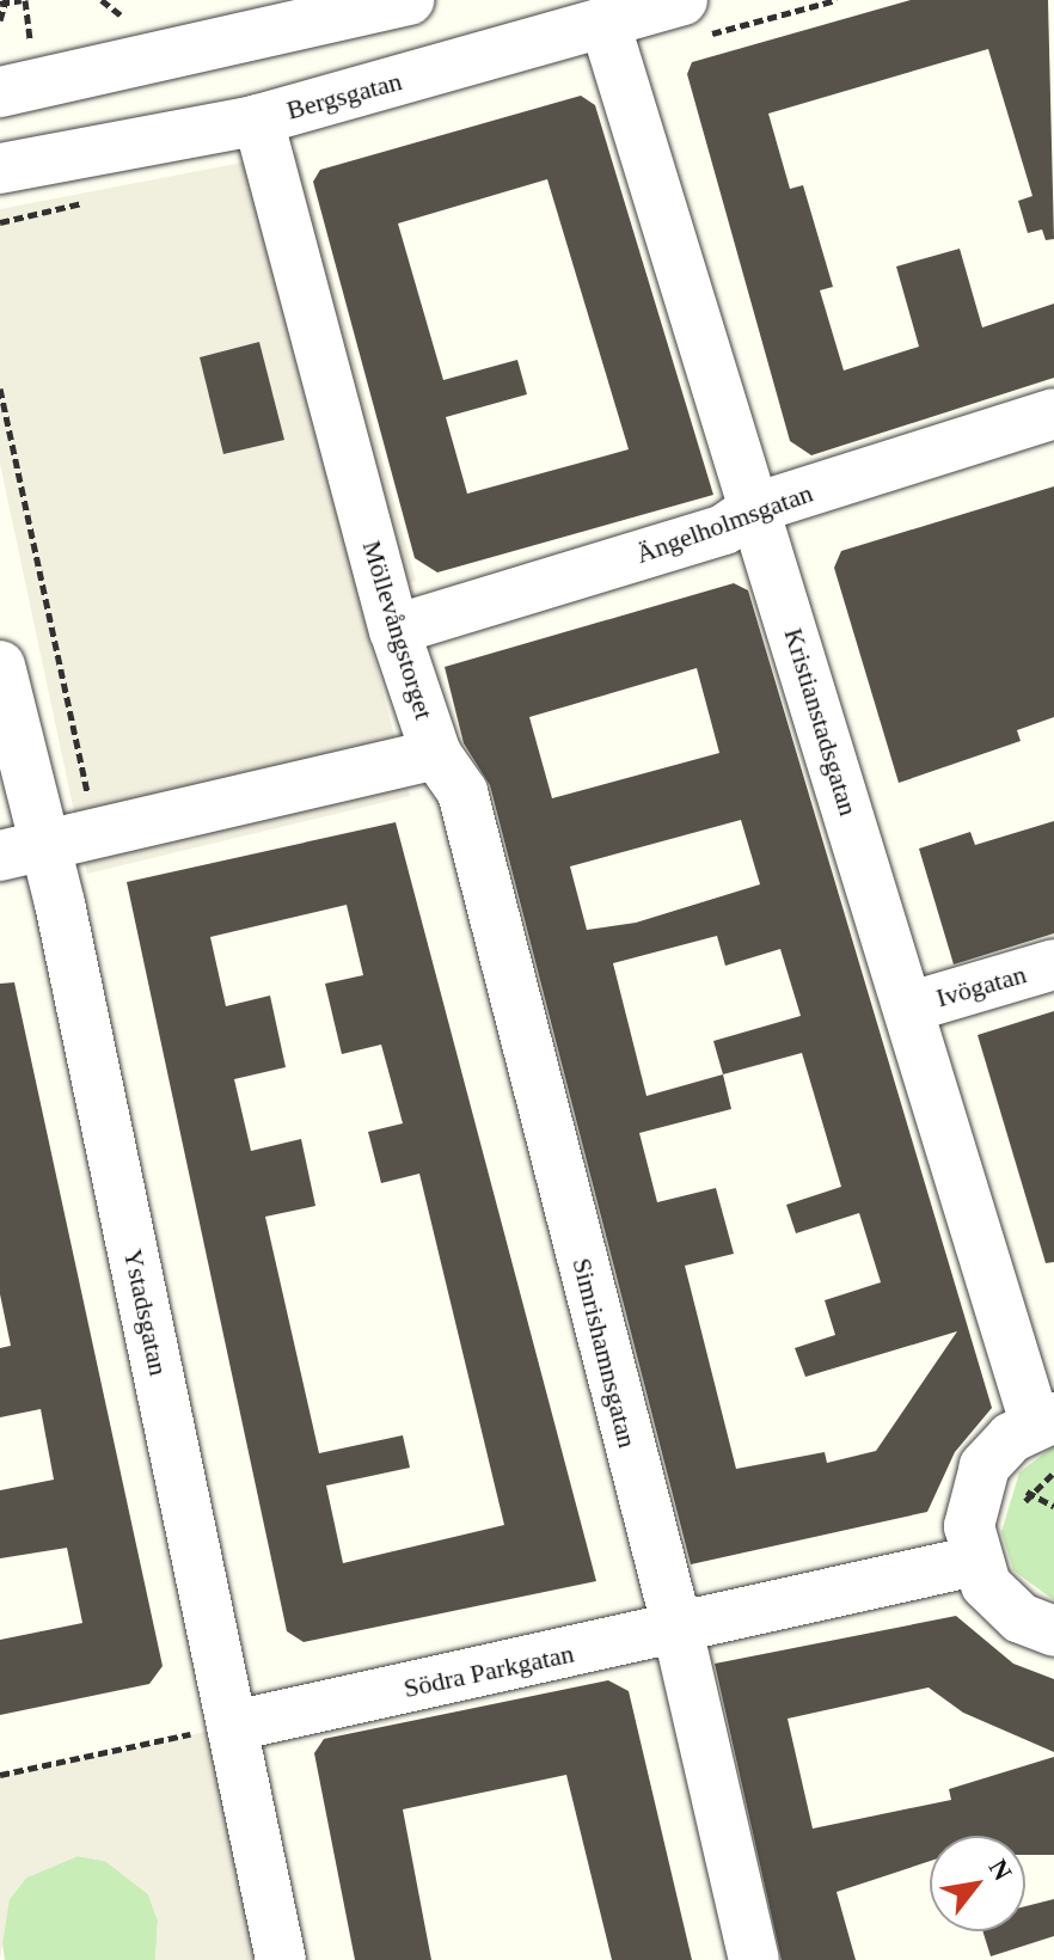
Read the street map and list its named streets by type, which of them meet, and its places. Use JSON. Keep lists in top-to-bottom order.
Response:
{
  "streets": {
    "street": [
      "Bergsgatan",
      "Ängelholmsgatan",
      "Möllevångstorget",
      "Kristianstadsgatan",
      "Ivögatan",
      "Ystadsgatan",
      "Simrishamnsgatan",
      "Södra Parkgatan"
    ]
  },
  "crossings": [
    ["Bergsgatan", "Möllevångstorget"],
    ["Bergsgatan", "Kristianstadsgatan"],
    ["Ängelholmsgatan", "Möllevångstorget"],
    ["Ängelholmsgatan", "Kristianstadsgatan"],
    ["Möllevångstorget", "Ystadsgatan"],
    ["Möllevångstorget", "Simrishamnsgatan"],
    ["Kristianstadsgatan", "Ivögatan"],
    ["Ystadsgatan", "Södra Parkgatan"],
    ["Simrishamnsgatan", "Södra Parkgatan"]
  ],
  "north": "top right"
}
